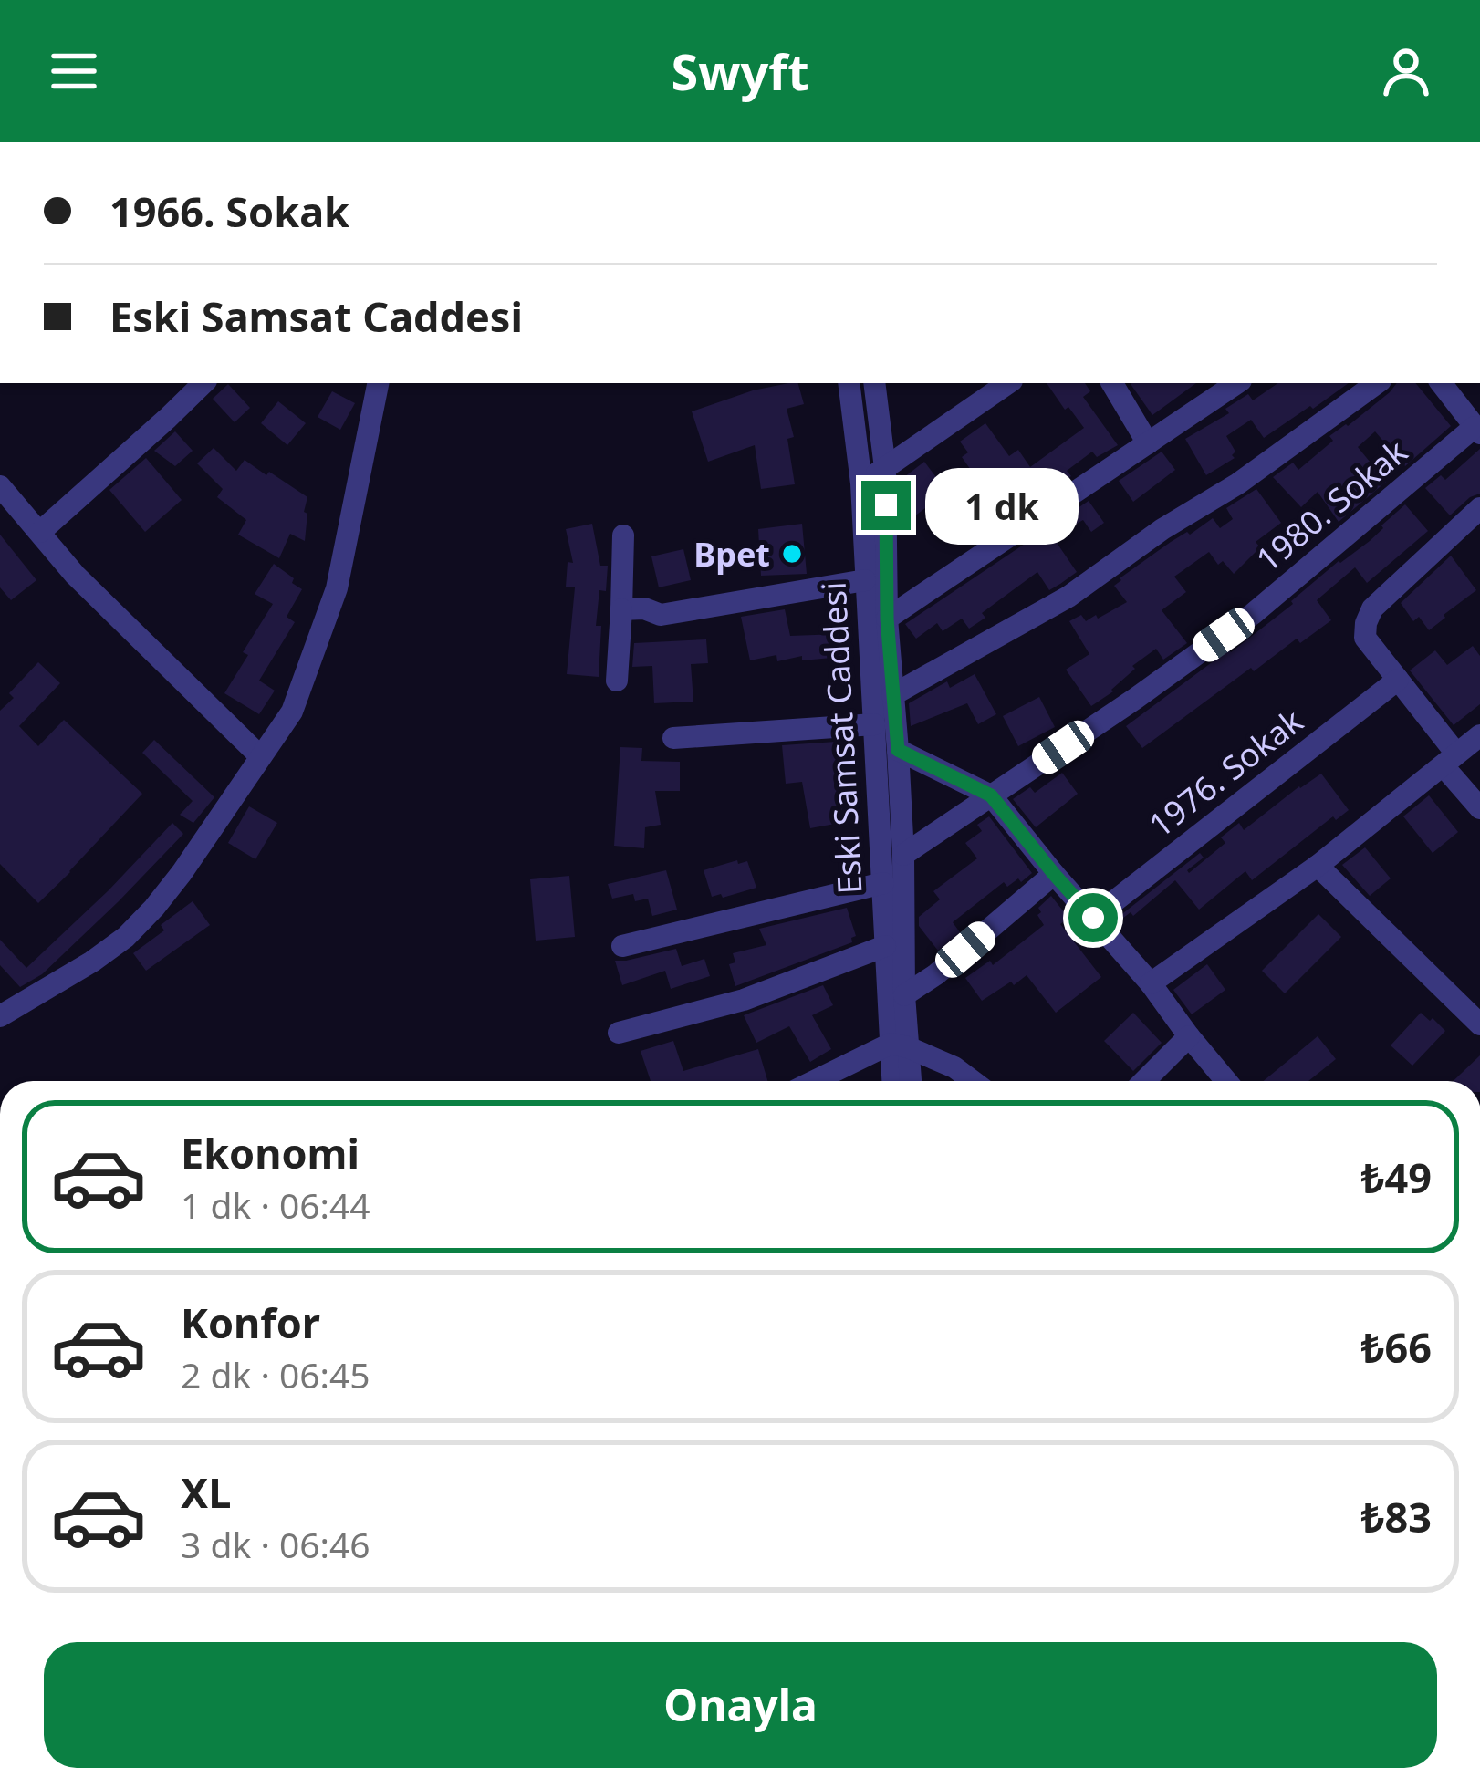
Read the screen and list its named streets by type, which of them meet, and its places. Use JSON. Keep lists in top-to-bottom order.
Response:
{
  "streets": {
    "street": ["1980. Sokak", "Eski Samsat Caddesi", "1976. Sokak"]
  },
  "crossings": [
    ["1980. Sokak", "Eski Samsat Caddesi"]
  ],
  "places": ["Bpet"],
  "page": {
    "header": "Swyft",
    "banner": ["1966. Sokak", "Eski Samsat Caddesi"],
    "bubble": "1 dk",
    "list": [
      {
        "name": "Ekonomi",
        "note": "1 dk · 06:44",
        "value": "₺49"
      },
      {
        "name": "Konfor",
        "note": "2 dk · 06:45",
        "value": "₺66"
      },
      {
        "name": "XL",
        "note": "3 dk · 06:46",
        "value": "₺83"
      }
    ],
    "buttons": "Onayla"
  }
}
